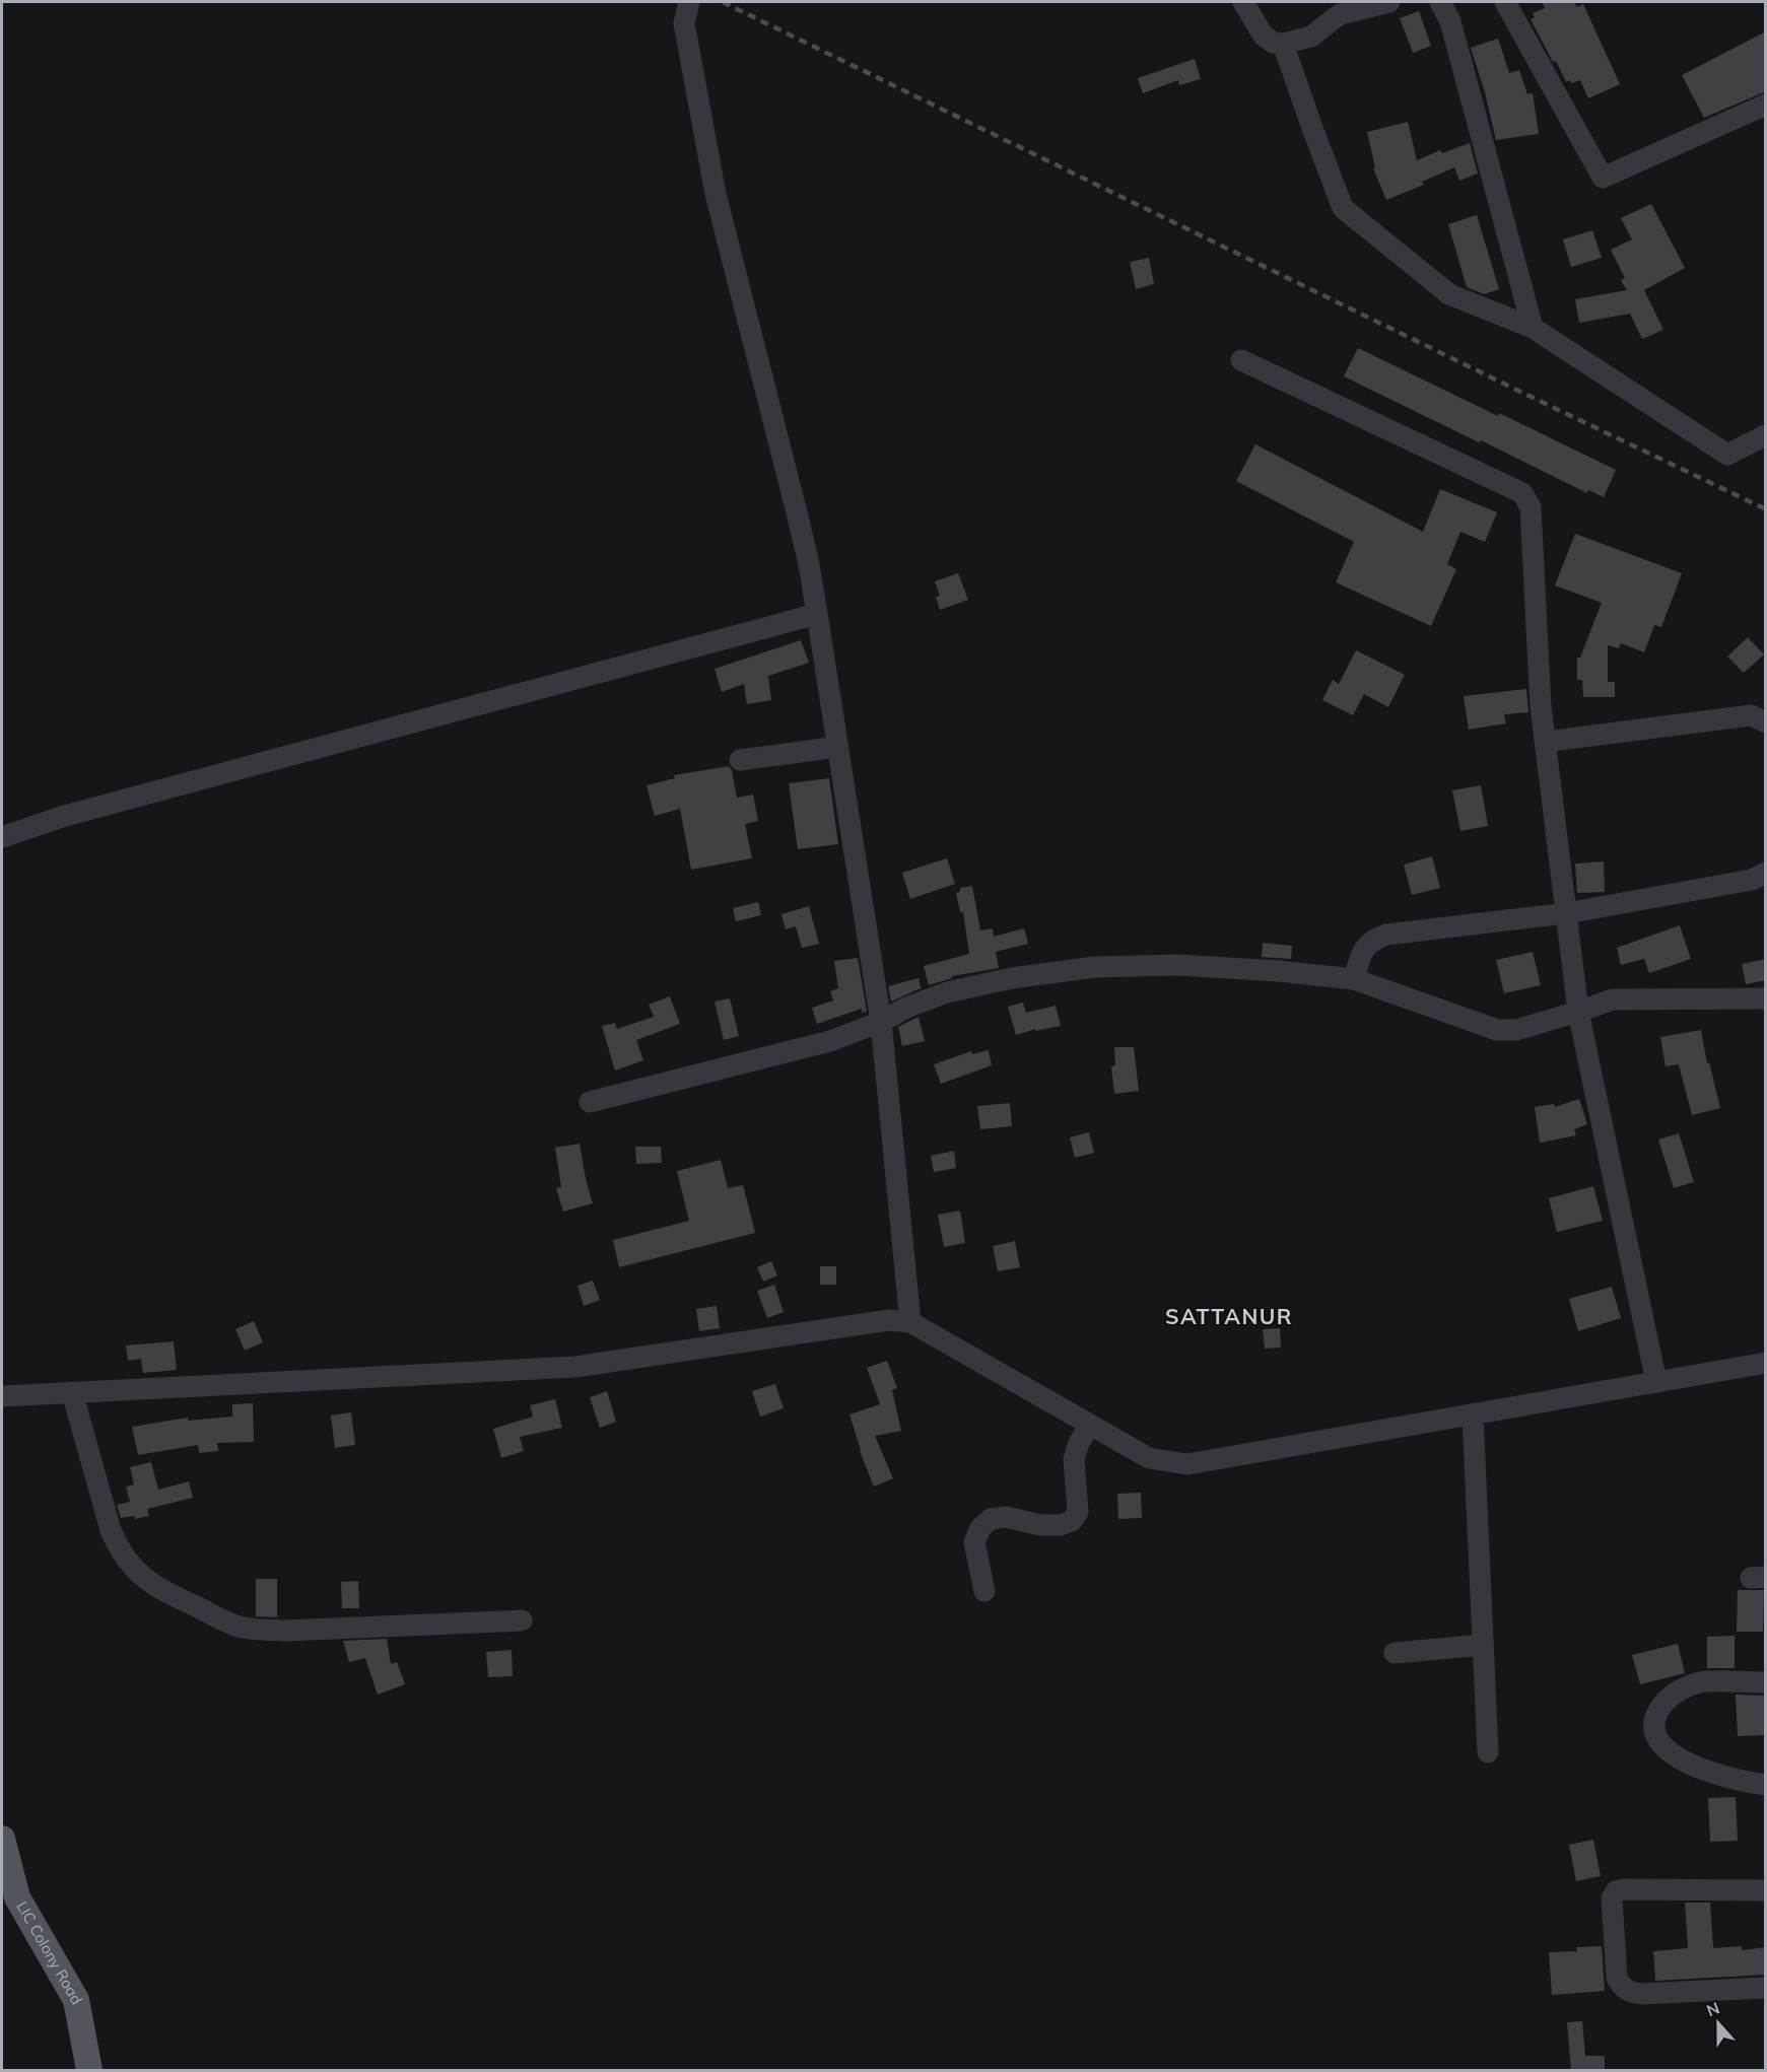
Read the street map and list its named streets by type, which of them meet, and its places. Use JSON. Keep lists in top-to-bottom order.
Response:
{
  "streets": {
    "main road": ["LIC Colony Road"]
  },
  "districts": ["SATTANUR"],
  "north": "top"
}
